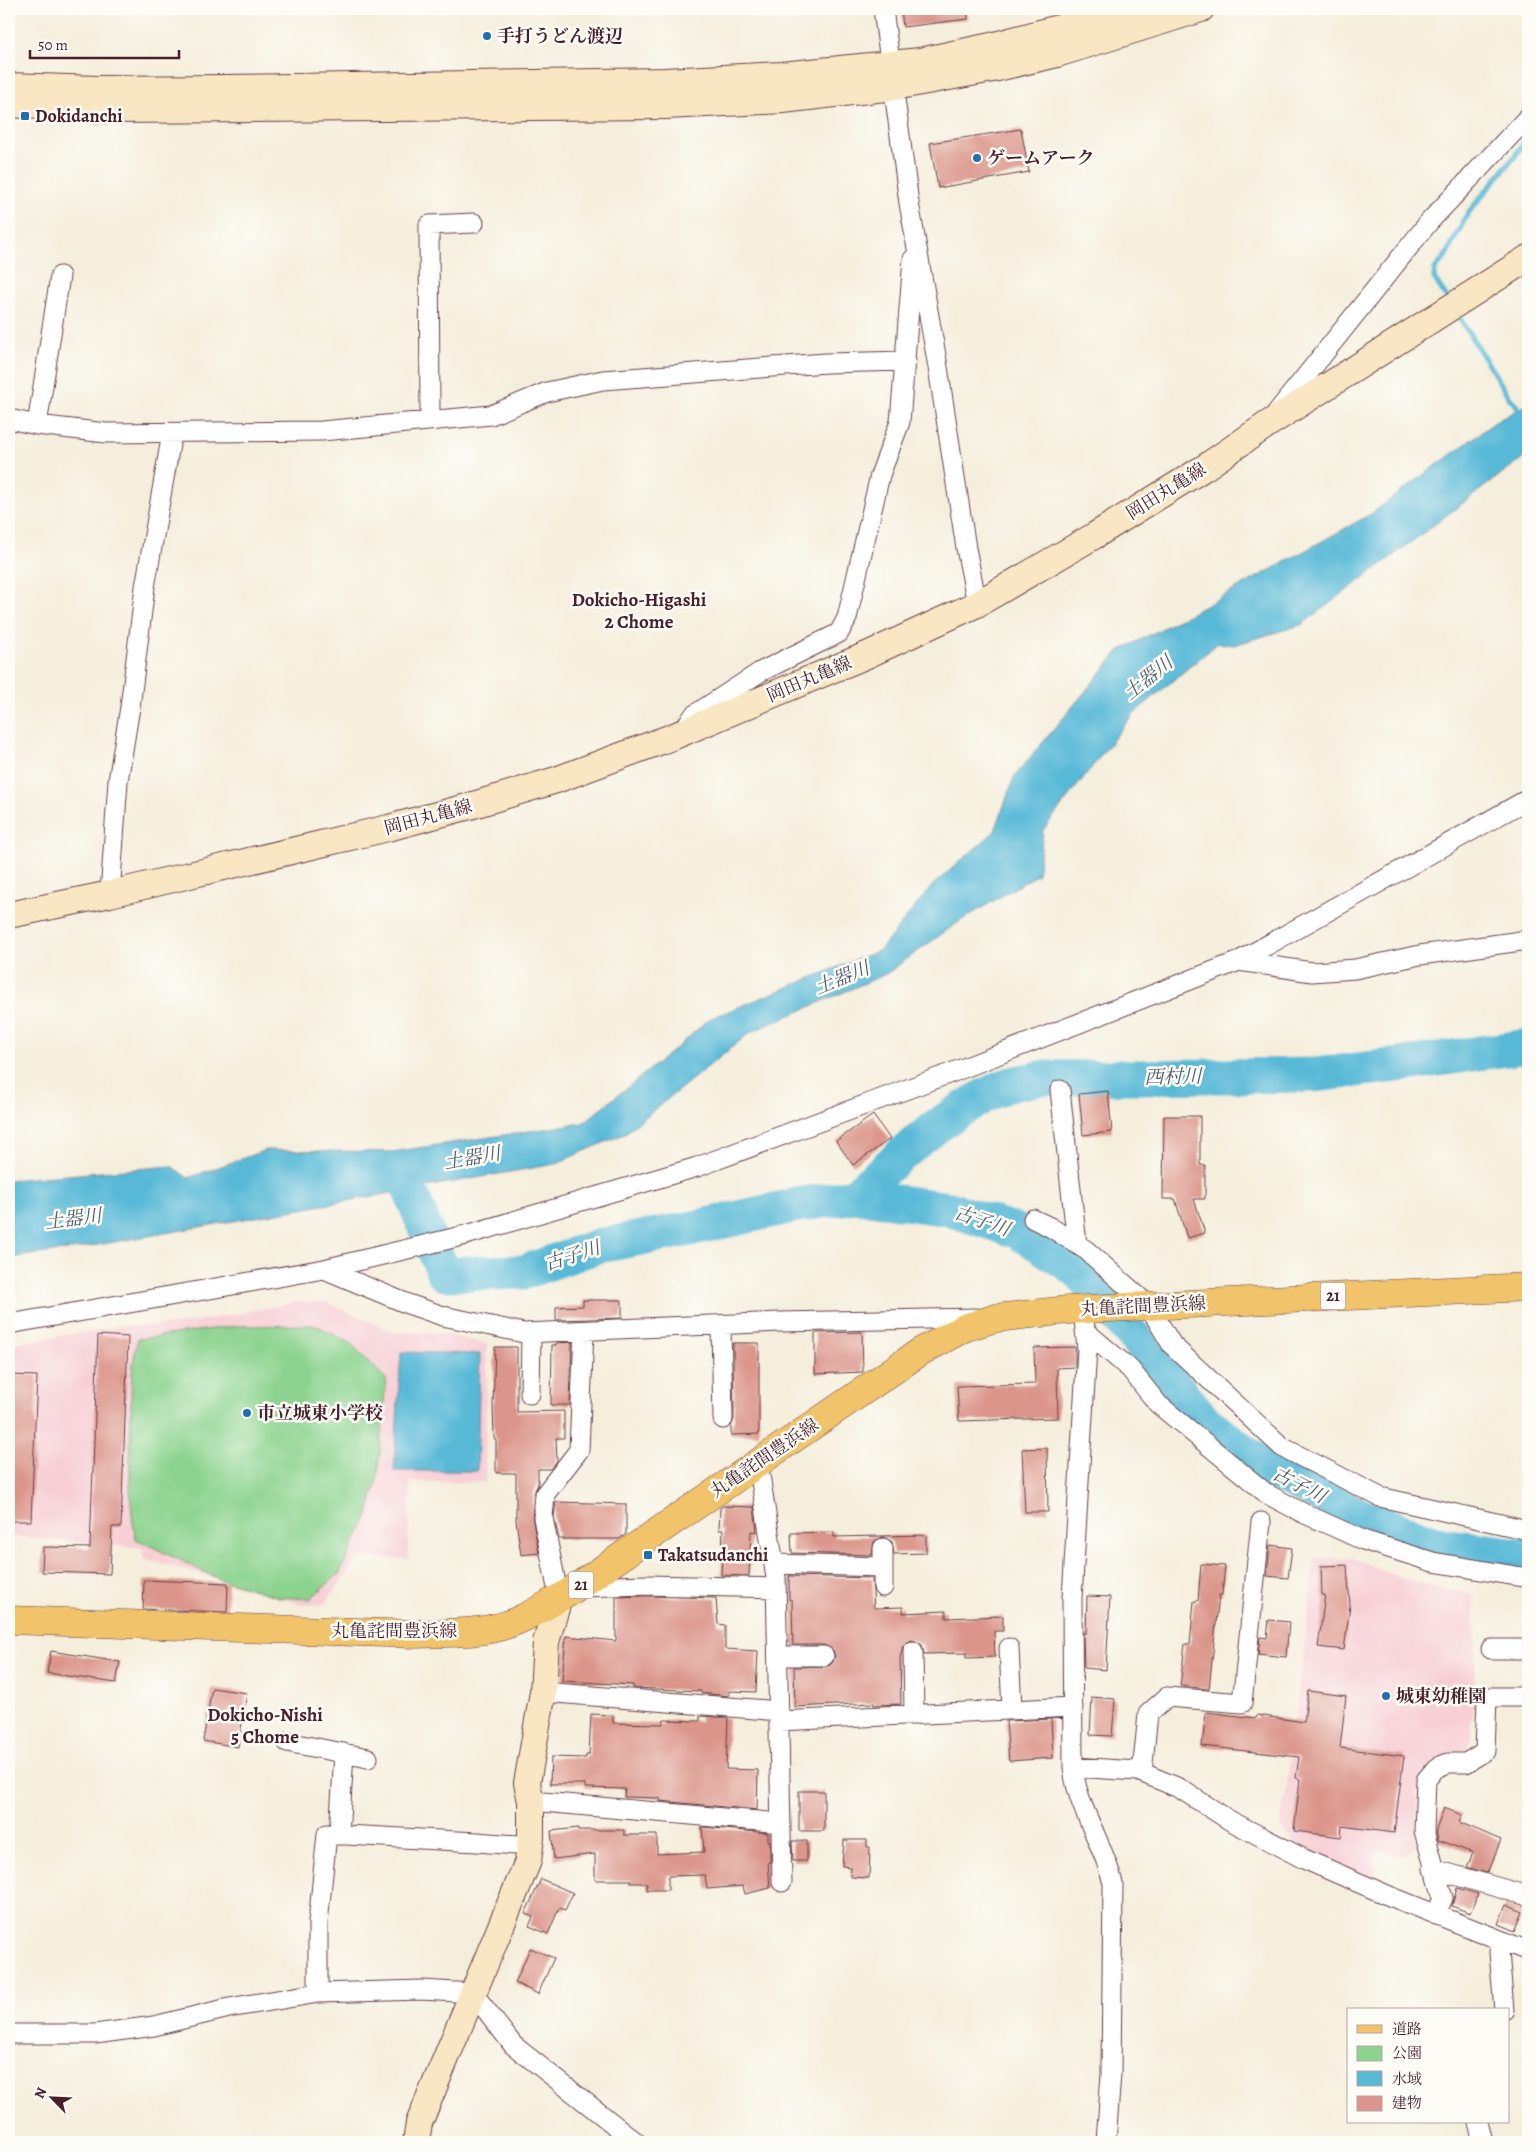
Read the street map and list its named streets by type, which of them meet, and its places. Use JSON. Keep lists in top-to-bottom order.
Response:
{
  "streets": {
    "main road": ["21", "丸亀詫間豊浜線"],
    "street": ["岡田丸亀線"]
  },
  "districts": ["Dokicho-Higashi 2 Chome", "Dokicho-Nishi 5 Chome"],
  "water": ["土器川", "西村川", "古子川"],
  "places": {
    "other": [
      "手打うどん渡辺",
      "ゲームアーク",
      "市立城東小学校",
      "城東幼稚園"
    ],
    "transit": ["Dokidanchi", "Takatsudanchi"]
  },
  "legend": [
    "道路",
    "公園",
    "水域",
    "建物"
  ],
  "scale_bar": "50 m",
  "north": "top left"
}
